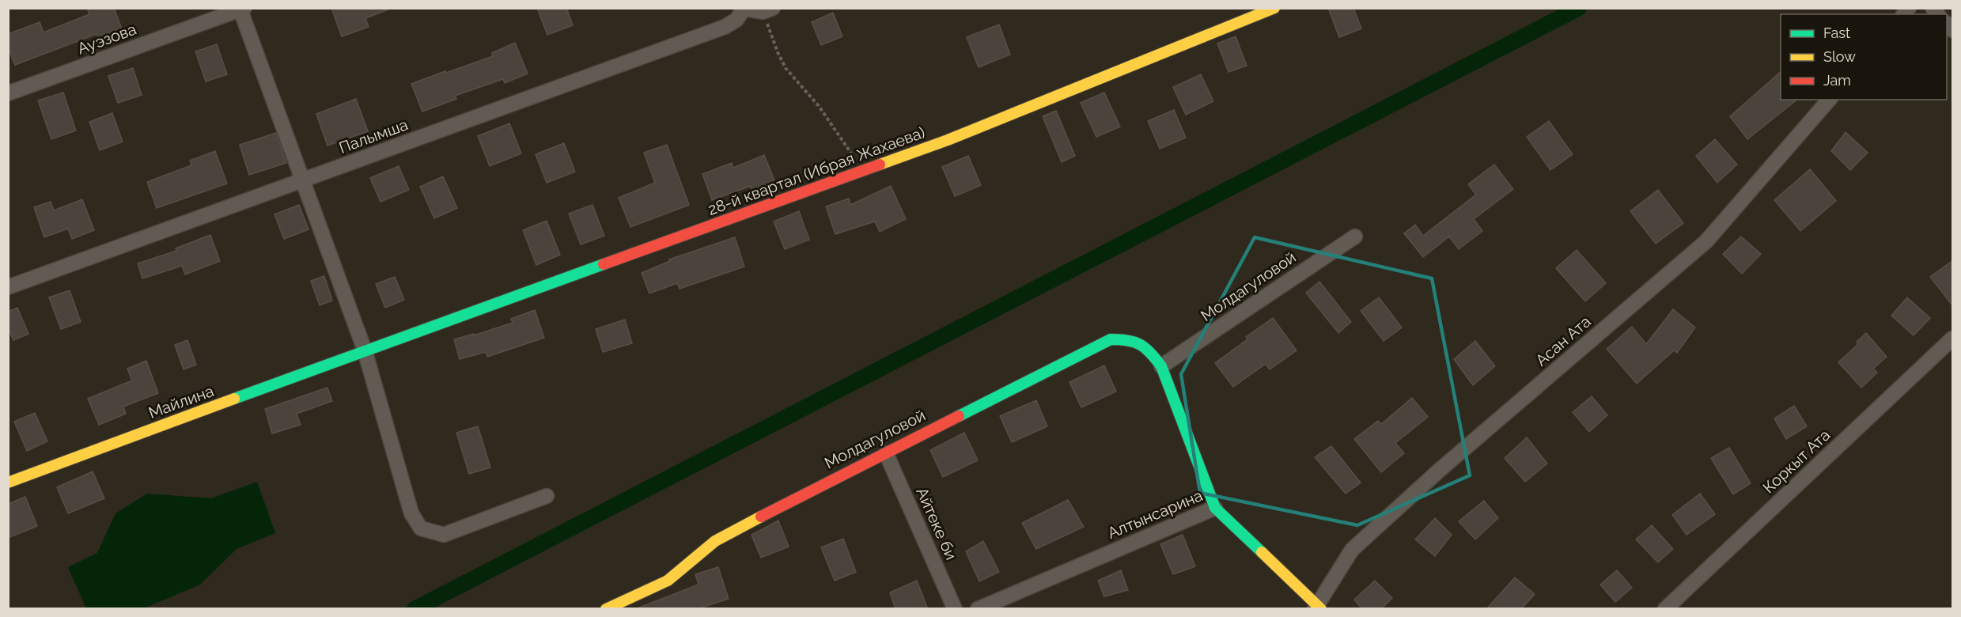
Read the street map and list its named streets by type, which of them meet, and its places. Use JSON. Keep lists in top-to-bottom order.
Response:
{
  "streets": {
    "street": [
      "Ауэзова",
      "Палымша",
      "28-й квартал (Ибрая Жахаева)",
      "Молдагуловой",
      "Асан Ата",
      "Майлина",
      "Коркыт Ата",
      "Алтынсарина",
      "Айтеке би"
    ]
  },
  "crossings": [
    ["28-й квартал (Ибрая Жахаева)", "Майлина"],
    ["Молдагуловой", "Алтынсарина"],
    ["Молдагуловой", "Айтеке би"],
    ["Асан Ата", "Алтынсарина"]
  ],
  "legend": ["Fast", "Slow", "Jam"]
}
